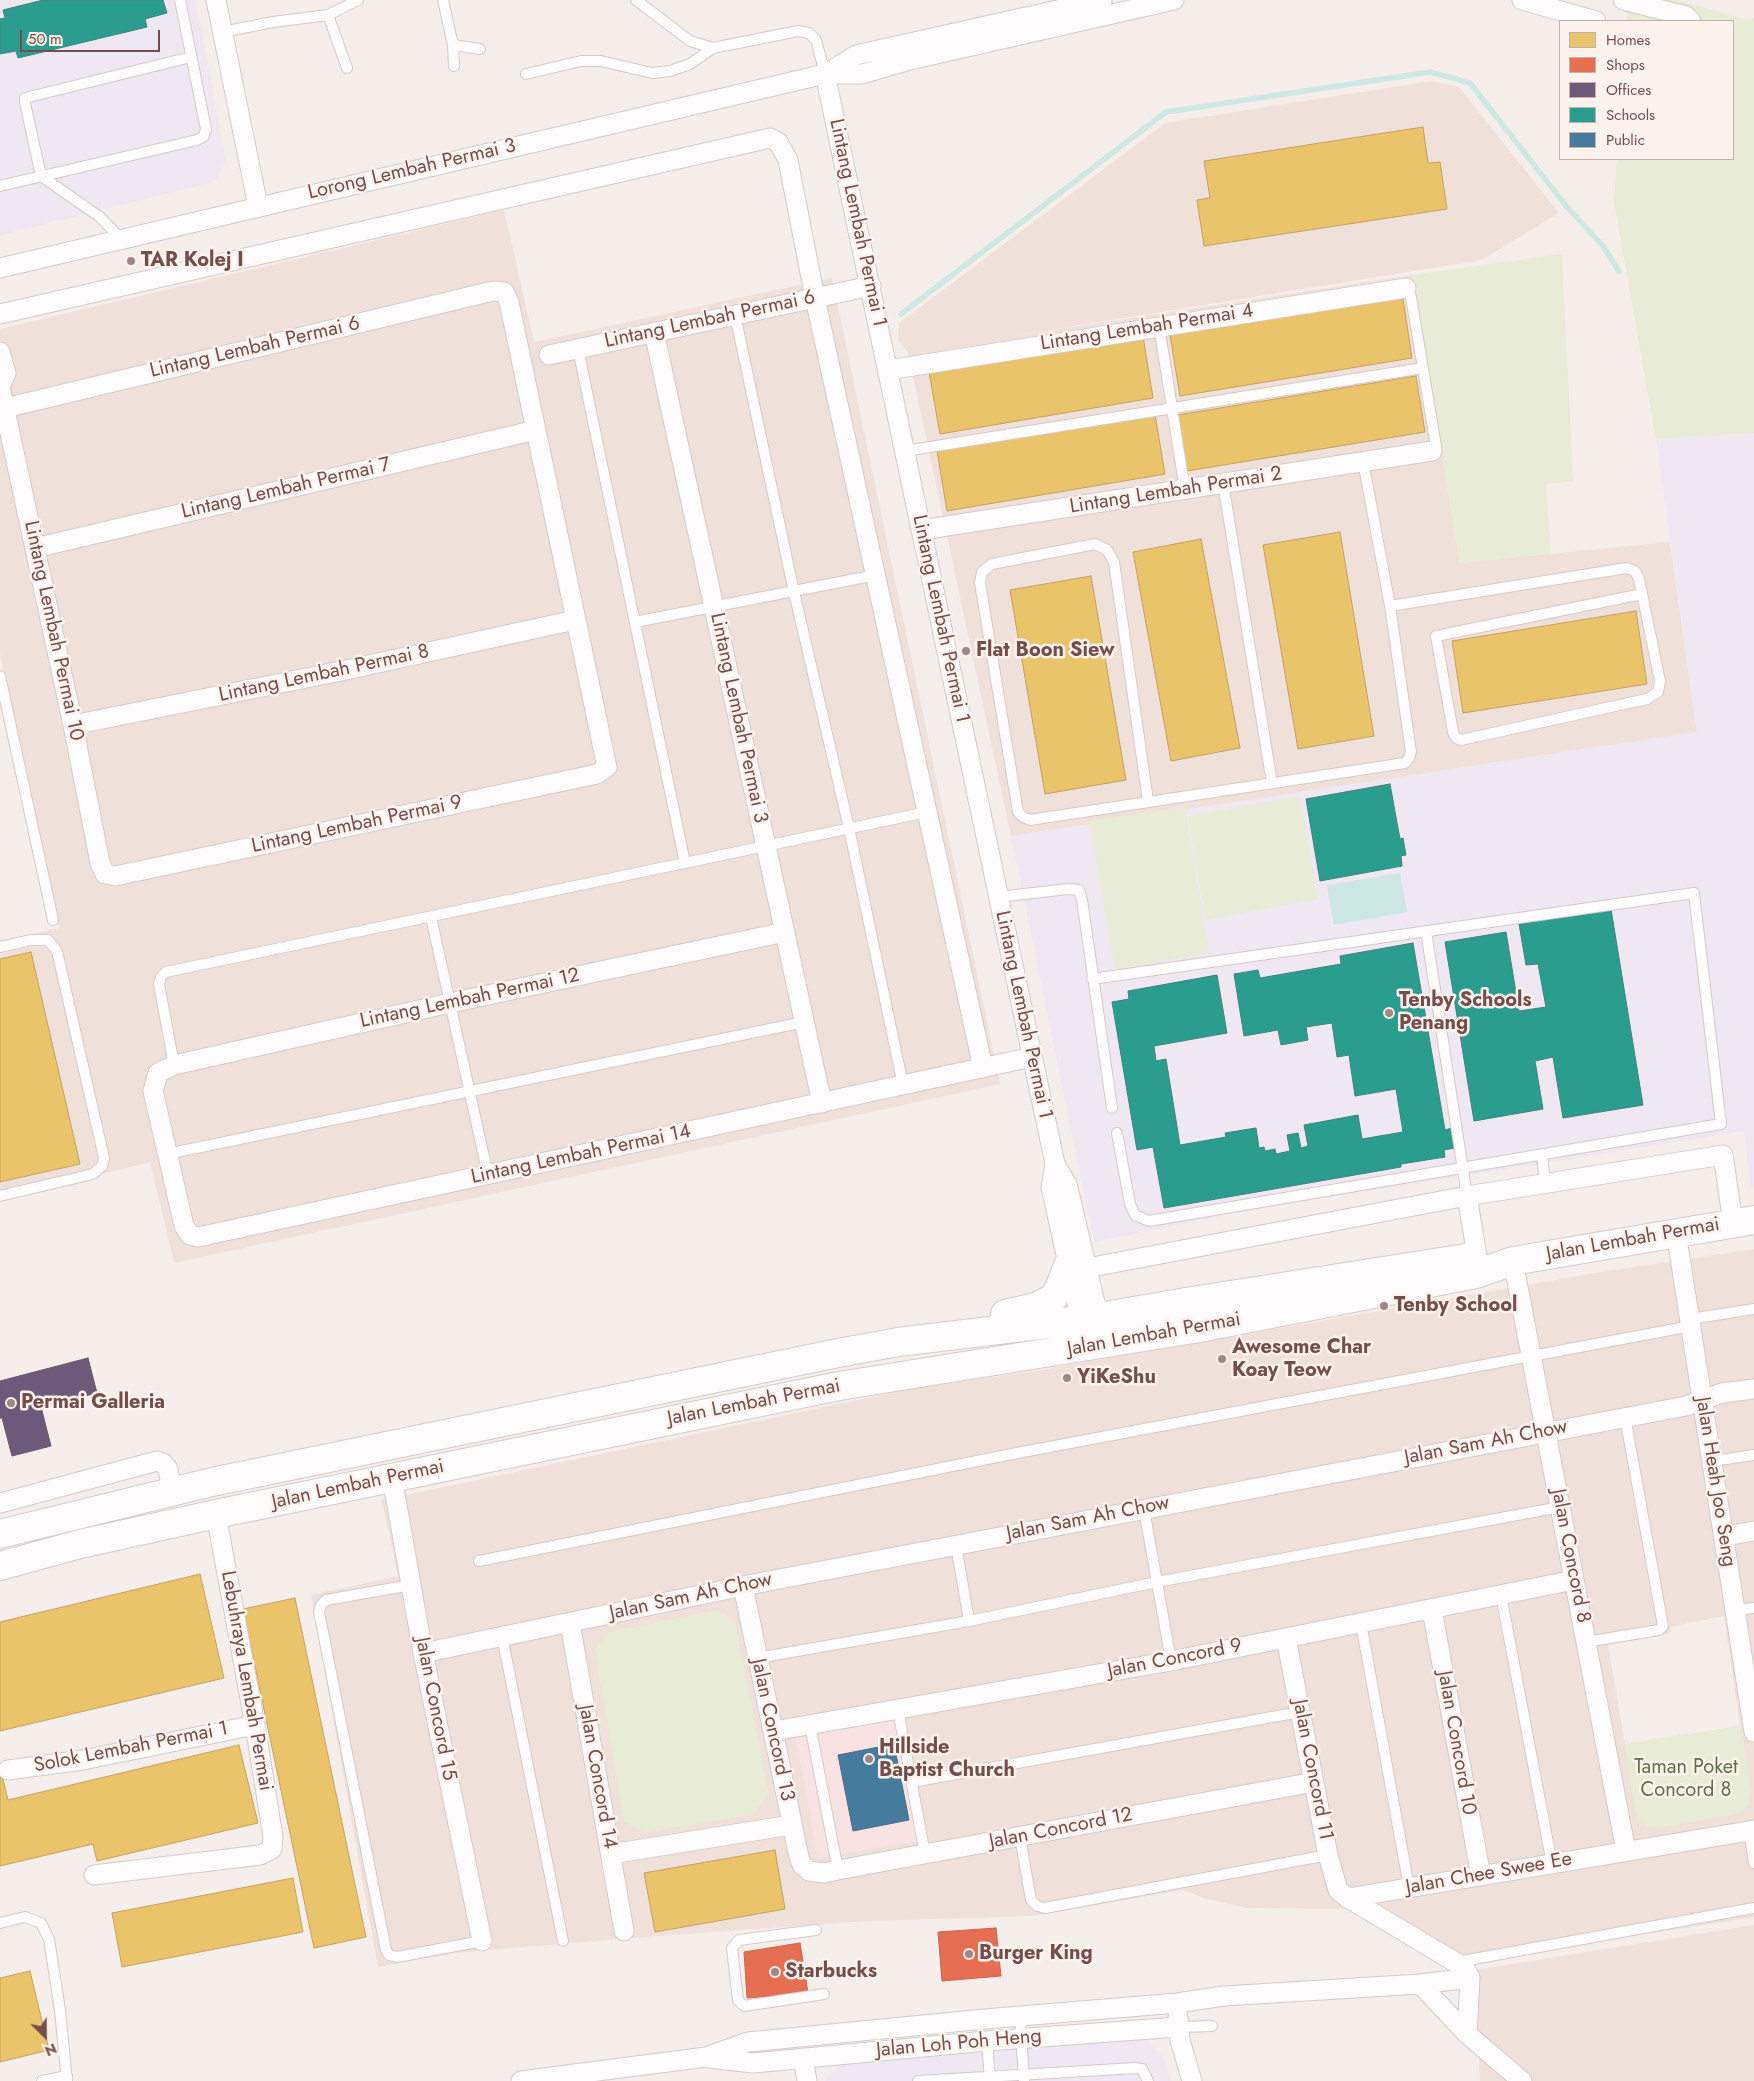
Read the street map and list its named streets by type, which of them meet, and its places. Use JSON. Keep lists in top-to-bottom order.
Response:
{
  "streets": {
    "main road": ["Jalan Lembah Permai"],
    "street": [
      "Lorong Lembah Permai 3",
      "Lintang Lembah Permai 1",
      "Lintang Lembah Permai 6",
      "Lintang Lembah Permai 4",
      "Lintang Lembah Permai 7",
      "Lintang Lembah Permai 2",
      "Lintang Lembah Permai 10",
      "Lintang Lembah Permai 8",
      "Lintang Lembah Permai 3",
      "Lintang Lembah Permai 9",
      "Lintang Lembah Permai 12",
      "Lintang Lembah Permai 14",
      "Jalan Sam Ah Chow",
      "Jalan Heah Joo Seng",
      "Jalan Concord 8",
      "Jalan Concord 9",
      "Lebuhraya Lembah Permai",
      "Jalan Concord 15",
      "Jalan Concord 13",
      "Jalan Concord 10",
      "Solok Lembah Permai 1",
      "Jalan Concord 11",
      "Jalan Concord 14",
      "Jalan Concord 12",
      "Jalan Chee Swee Ee",
      "Jalan Loh Poh Heng"
    ]
  },
  "crossings": [
    ["Lorong Lembah Permai 3", "Lintang Lembah Permai 1"],
    ["Lintang Lembah Permai 1", "Lintang Lembah Permai 6"],
    ["Lintang Lembah Permai 1", "Lintang Lembah Permai 4"],
    ["Lintang Lembah Permai 1", "Lintang Lembah Permai 2"],
    ["Lintang Lembah Permai 1", "Lintang Lembah Permai 14"],
    ["Lintang Lembah Permai 1", "Jalan Lembah Permai"],
    ["Lintang Lembah Permai 6", "Lintang Lembah Permai 7"],
    ["Lintang Lembah Permai 6", "Lintang Lembah Permai 10"],
    ["Lintang Lembah Permai 6", "Lintang Lembah Permai 3"],
    ["Lintang Lembah Permai 7", "Lintang Lembah Permai 10"],
    ["Lintang Lembah Permai 10", "Lintang Lembah Permai 8"],
    ["Lintang Lembah Permai 10", "Lintang Lembah Permai 9"],
    ["Lintang Lembah Permai 8", "Lintang Lembah Permai 9"],
    ["Lintang Lembah Permai 3", "Lintang Lembah Permai 12"],
    ["Lintang Lembah Permai 3", "Lintang Lembah Permai 14"],
    ["Jalan Lembah Permai", "Jalan Heah Joo Seng"],
    ["Jalan Lembah Permai", "Jalan Concord 8"],
    ["Jalan Lembah Permai", "Lebuhraya Lembah Permai"],
    ["Jalan Lembah Permai", "Jalan Concord 15"],
    ["Jalan Sam Ah Chow", "Jalan Heah Joo Seng"],
    ["Jalan Sam Ah Chow", "Jalan Concord 8"],
    ["Jalan Sam Ah Chow", "Jalan Concord 15"],
    ["Jalan Sam Ah Chow", "Jalan Concord 13"],
    ["Jalan Sam Ah Chow", "Jalan Concord 14"],
    ["Jalan Concord 8", "Jalan Concord 9"],
    ["Jalan Concord 8", "Jalan Chee Swee Ee"],
    ["Jalan Concord 9", "Jalan Concord 13"],
    ["Jalan Concord 9", "Jalan Concord 10"],
    ["Jalan Concord 9", "Jalan Concord 11"],
    ["Lebuhraya Lembah Permai", "Solok Lembah Permai 1"],
    ["Jalan Concord 13", "Jalan Concord 12"],
    ["Jalan Concord 10", "Jalan Chee Swee Ee"],
    ["Jalan Concord 11", "Jalan Concord 12"],
    ["Jalan Concord 11", "Jalan Chee Swee Ee"]
  ],
  "parks": ["Taman Poket Concord 8"],
  "places": [
    "TAR Kolej I",
    "Flat Boon Siew",
    "Tenby Schools Penang",
    "Tenby School",
    "Awesome Char Koay Teow",
    "YiKeShu",
    "Permai Galleria",
    "Hillside Baptist Church",
    "Burger King",
    "Starbucks"
  ],
  "legend": [
    "Homes",
    "Shops",
    "Offices",
    "Schools",
    "Public"
  ],
  "scale_bar": "50 m",
  "north": "bottom right"
}
